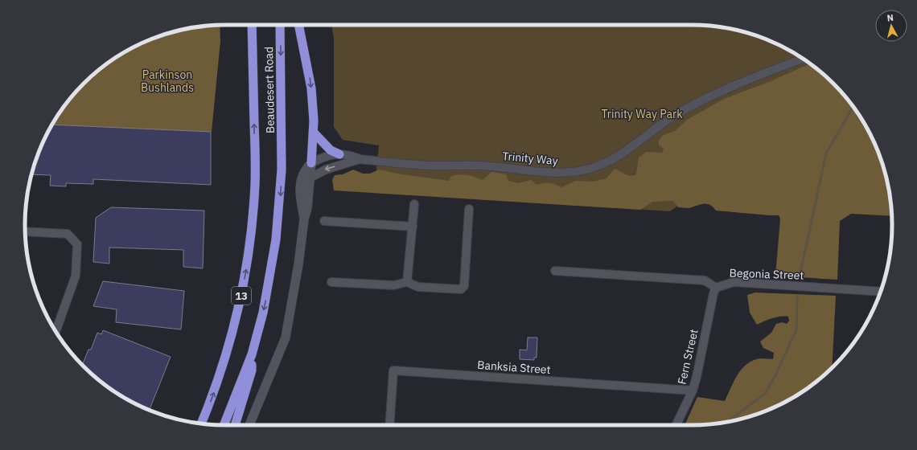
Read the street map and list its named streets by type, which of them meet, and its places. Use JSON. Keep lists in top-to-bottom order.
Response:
{
  "streets": {
    "highway": ["Beaudesert Road", "13"],
    "street": [
      "Trinity Way",
      "Begonia Street",
      "Fern Street",
      "Banksia Street"
    ]
  },
  "crossings": [
    ["Beaudesert Road", "13"],
    ["Begonia Street", "Fern Street"],
    ["Fern Street", "Banksia Street"]
  ],
  "parks": ["Parkinson Bushlands", "Trinity Way Park"],
  "north": "top"
}
